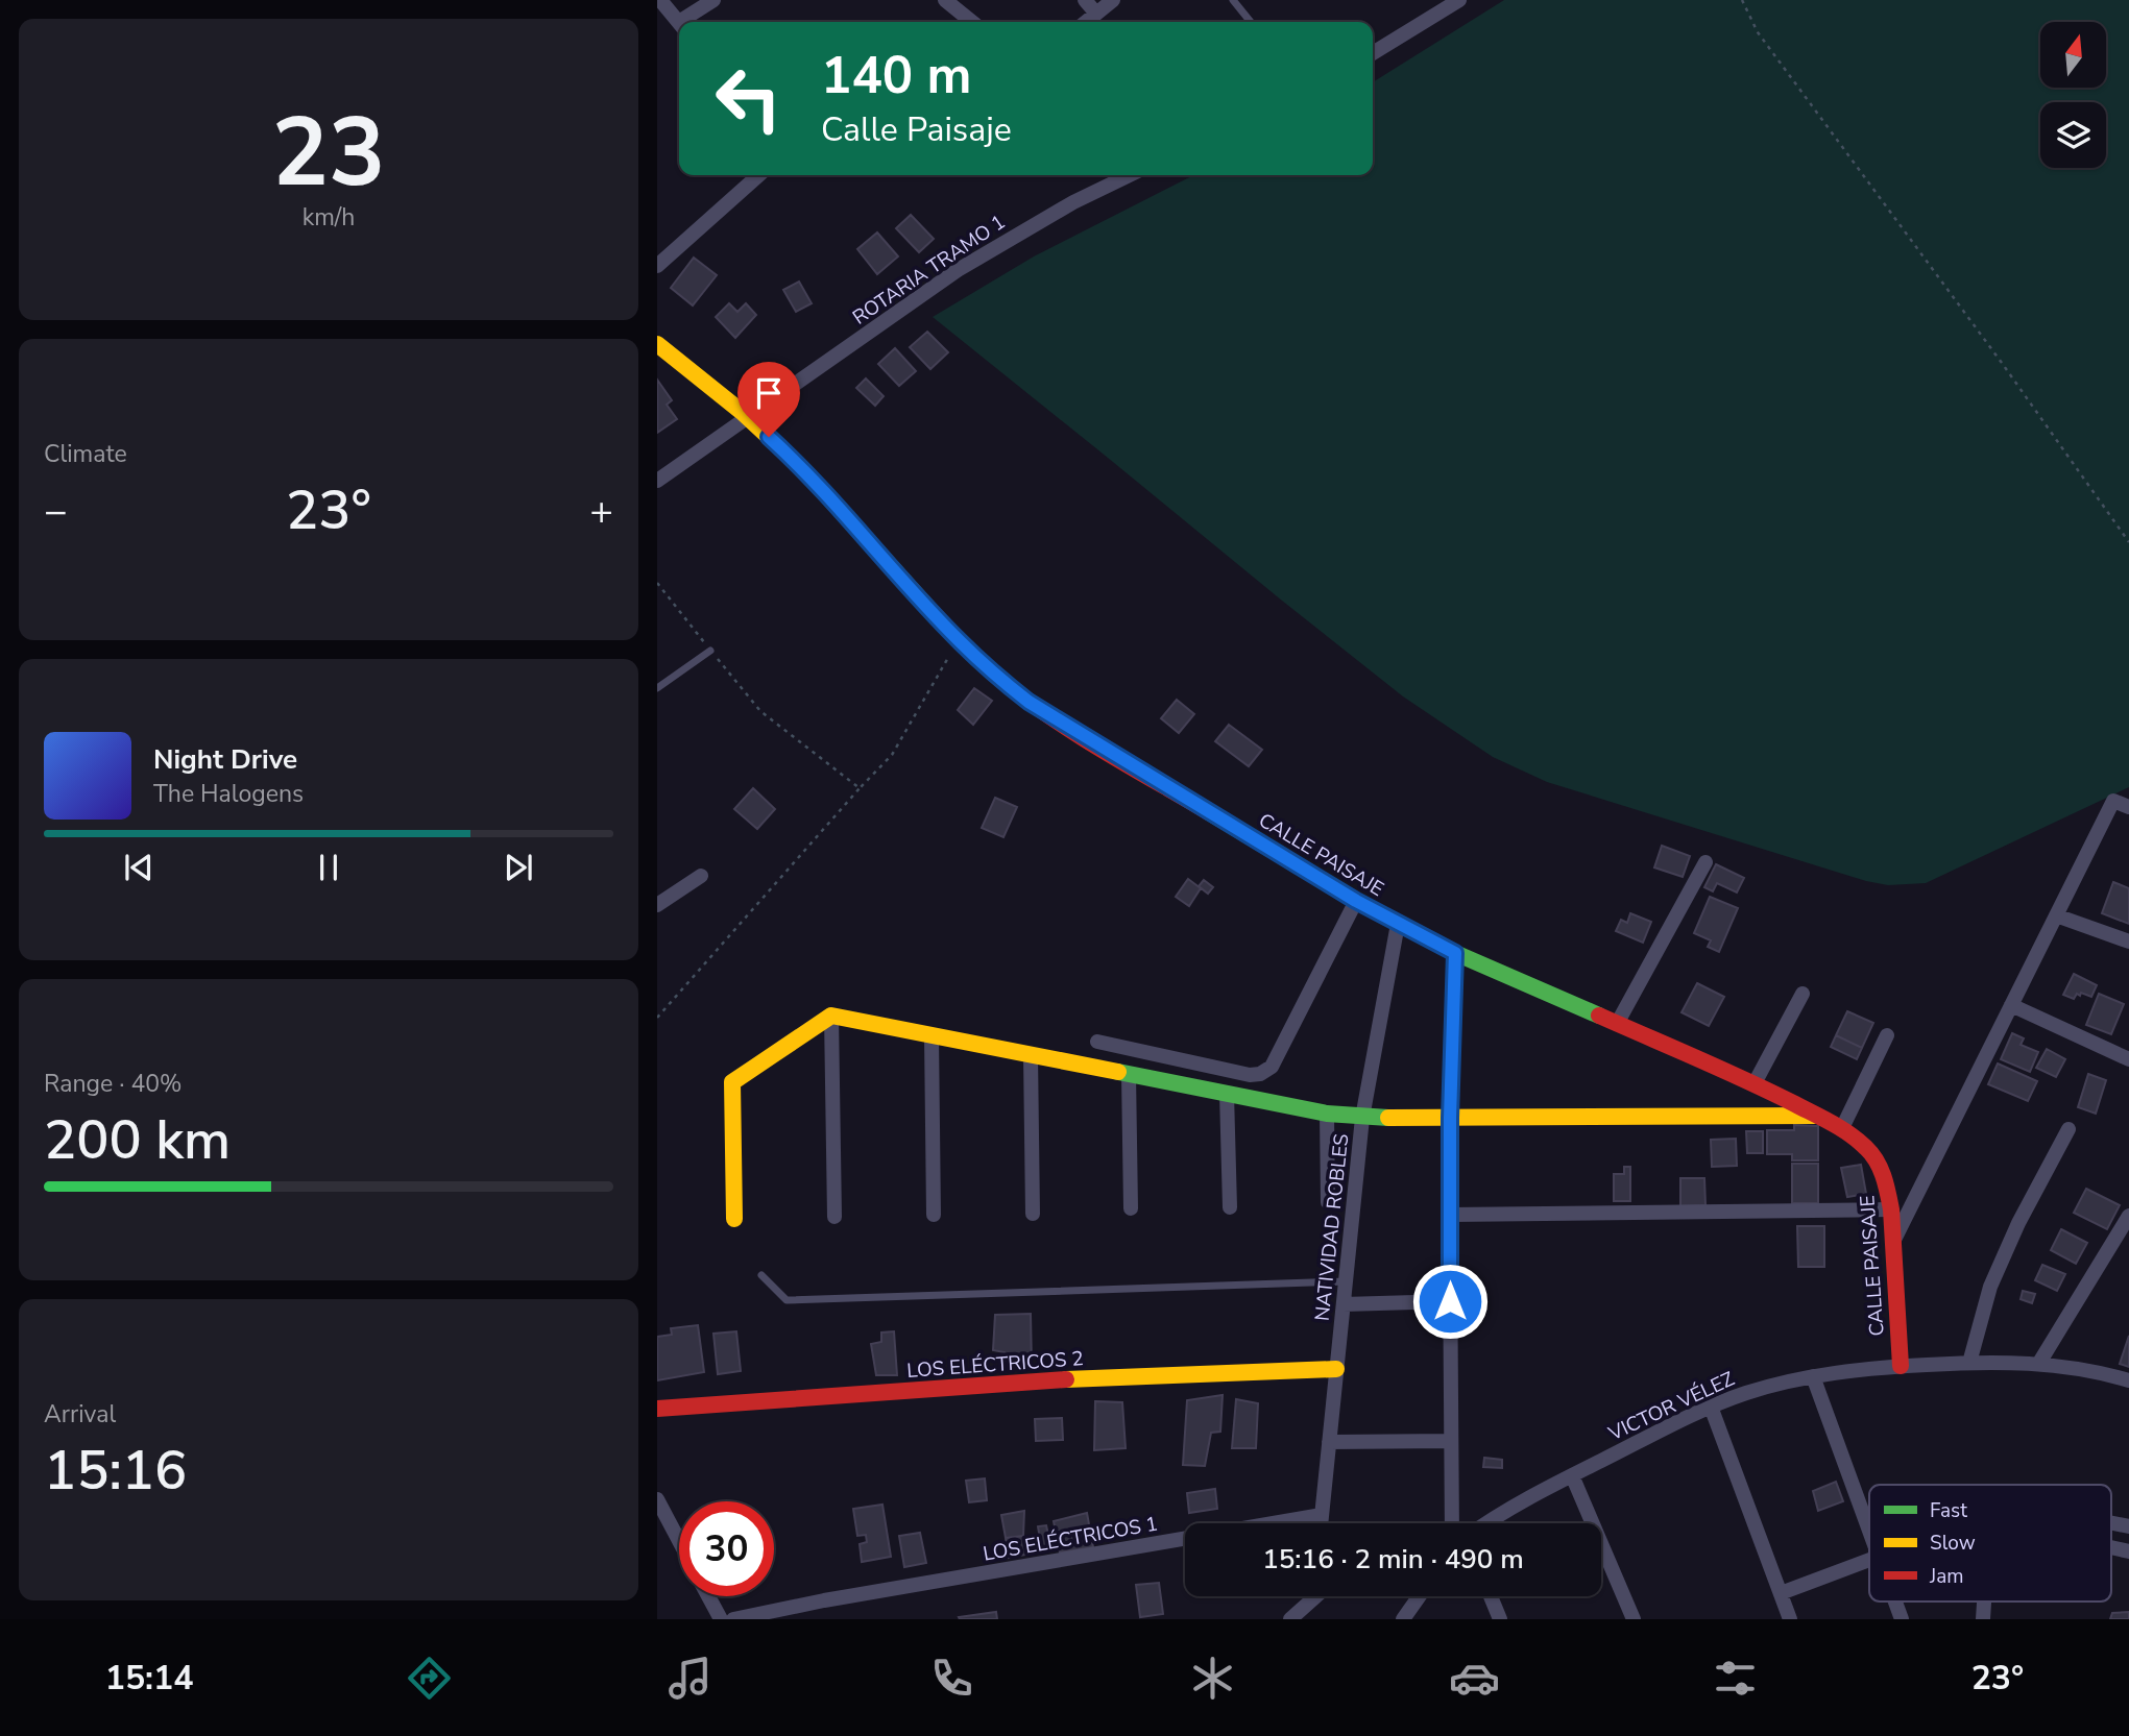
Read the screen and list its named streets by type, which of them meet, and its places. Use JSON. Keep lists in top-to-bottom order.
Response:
{
  "streets": {
    "street": [
      "ROTARIA TRAMO 1",
      "CALLE PAISAJE",
      "NATIVIDAD ROBLES",
      "LOS ELÉCTRICOS 2",
      "VICTOR VÉLEZ",
      "LOS ELÉCTRICOS 1"
    ]
  },
  "crossings": [
    ["ROTARIA TRAMO 1", "CALLE PAISAJE"],
    ["CALLE PAISAJE", "NATIVIDAD ROBLES"],
    ["CALLE PAISAJE", "VICTOR VÉLEZ"],
    ["NATIVIDAD ROBLES", "LOS ELÉCTRICOS 2"],
    ["NATIVIDAD ROBLES", "LOS ELÉCTRICOS 1"]
  ],
  "legend": ["Fast", "Slow", "Jam"],
  "north": "top",
  "page": {
    "tile": [
      ["23", "km/h"],
      "Climate",
      ["Range · 40%", "200 km"],
      ["Arrival", "15:16"]
    ],
    "turn": ["140 m", "Calle Paisaje"],
    "heat": ["−", "23°", "+"],
    "song": ["Night Drive", "The Halogens"],
    "limit": "30",
    "trip": "15:16 · 2 min · 490 m",
    "tabs": ["15:14", "23°"]
  }
}
